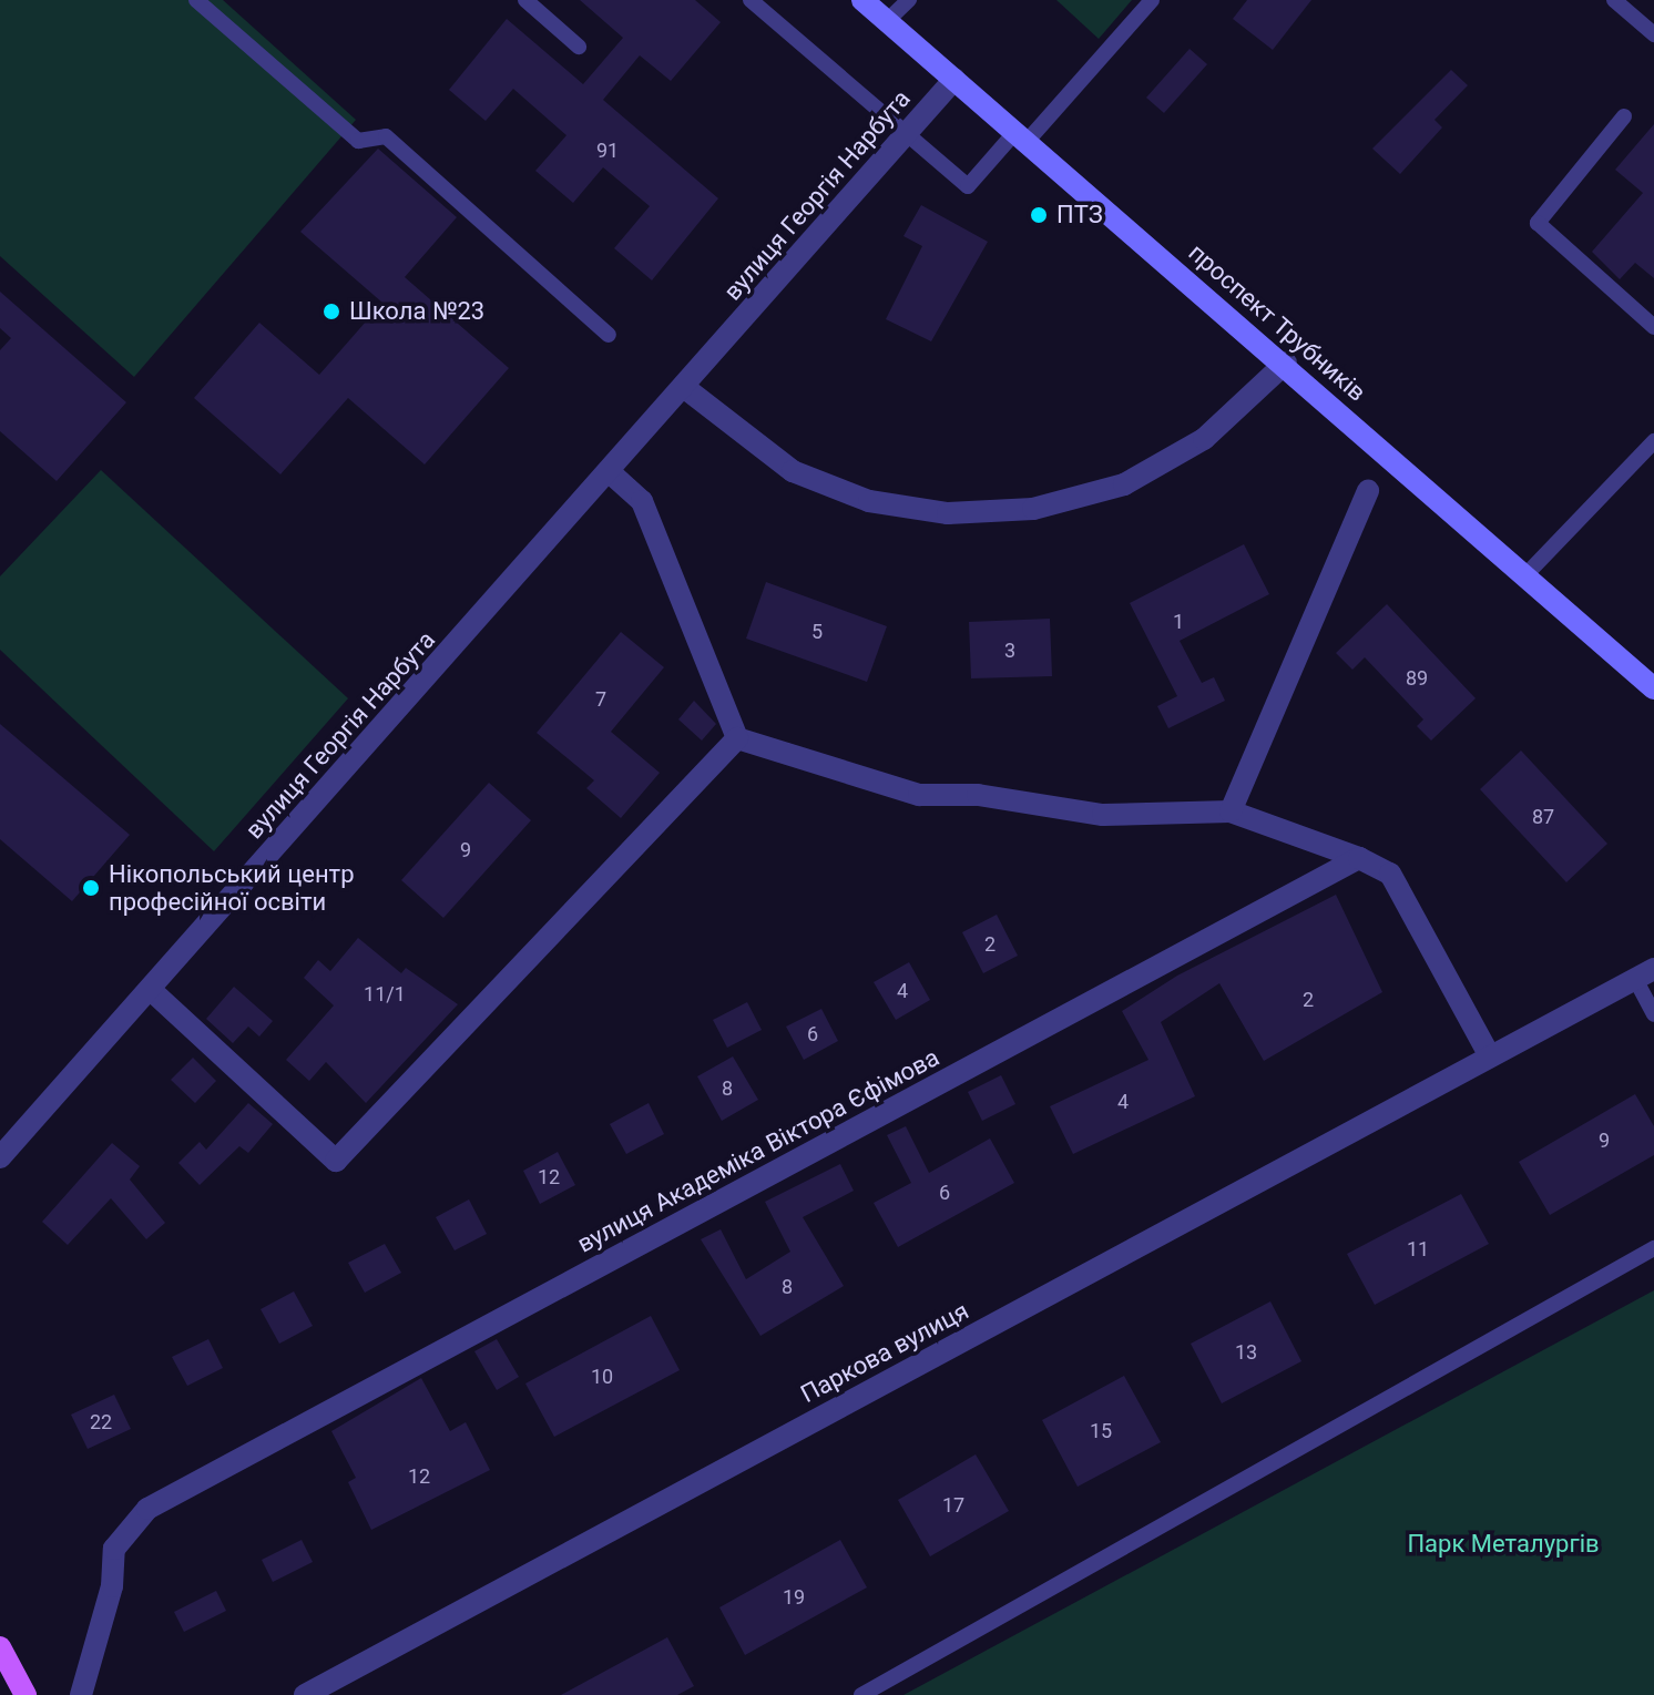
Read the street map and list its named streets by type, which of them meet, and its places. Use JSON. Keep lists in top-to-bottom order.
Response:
{
  "streets": {
    "main road": ["проспект Трубників"],
    "street": ["вулиця Георгія Нарбута", "вулиця Академіка Віктора Єфімова", "Паркова вулиця"]
  },
  "crossings": [
    ["вулиця Георгія Нарбута", "проспект Трубників"]
  ],
  "parks": ["Парк Металургів"],
  "places": ["ПТЗ", "Школа №23", "Нікопольський центр професійної освіти"],
  "house_numbers": [
    "91",
    "1",
    "5",
    "3",
    "89",
    "7",
    "87",
    "9",
    "2",
    "4",
    "11/1",
    "2",
    "6",
    "8",
    "4",
    "9",
    "12",
    "6",
    "11",
    "8",
    "13",
    "10",
    "22",
    "15",
    "12",
    "17",
    "19"
  ]
}
